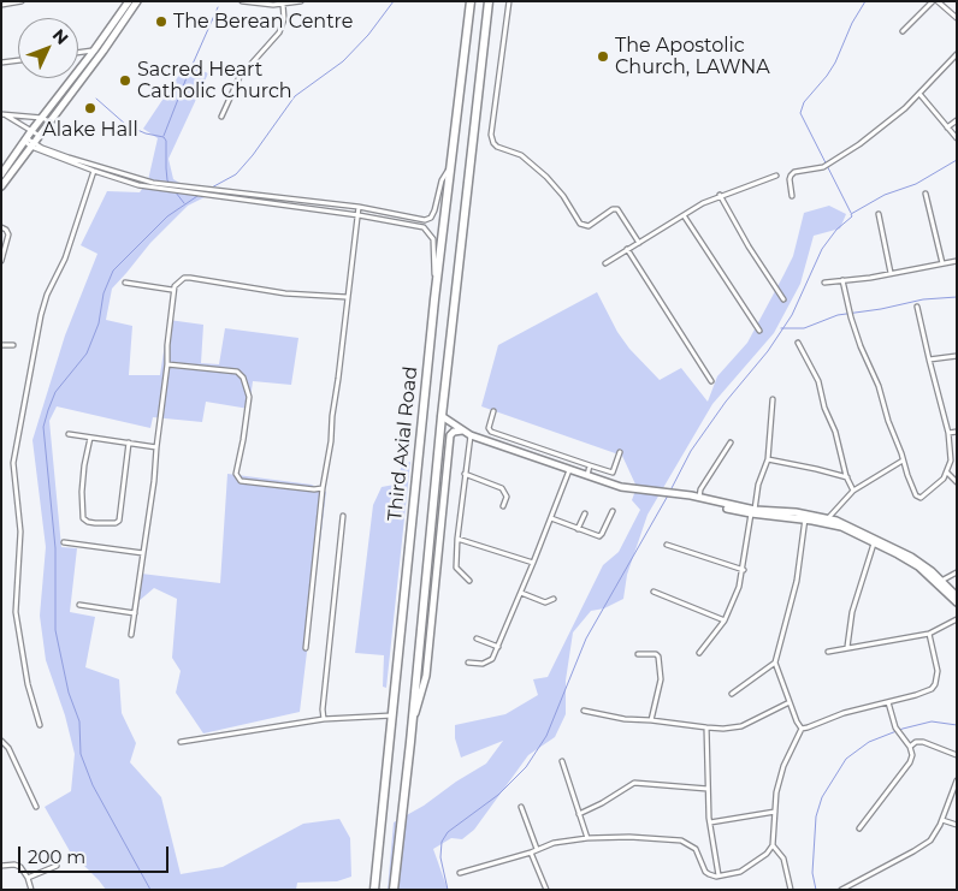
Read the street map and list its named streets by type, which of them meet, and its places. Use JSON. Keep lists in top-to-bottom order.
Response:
{
  "streets": {
    "highway": ["Third Axial Road"]
  },
  "places": [
    "The Berean Centre",
    "The Apostolic Church, LAWNA",
    "Sacred Heart Catholic Church",
    "Alake Hall"
  ],
  "scale_bar": "200 m",
  "north": "top right"
}
